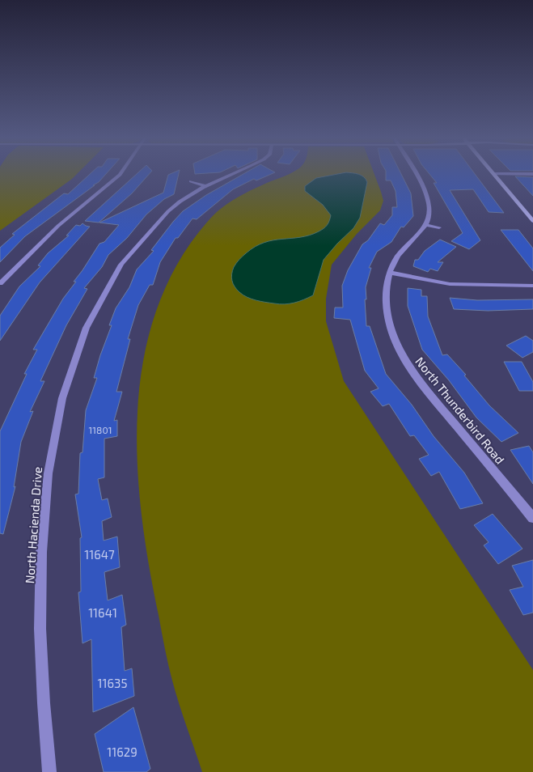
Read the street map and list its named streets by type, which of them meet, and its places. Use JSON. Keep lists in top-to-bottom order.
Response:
{
  "streets": {
    "street": ["North Thunderbird Road", "North Hacienda Drive"]
  },
  "house_numbers": [
    "11801",
    "11647",
    "11641",
    "11635",
    "11629"
  ]
}
